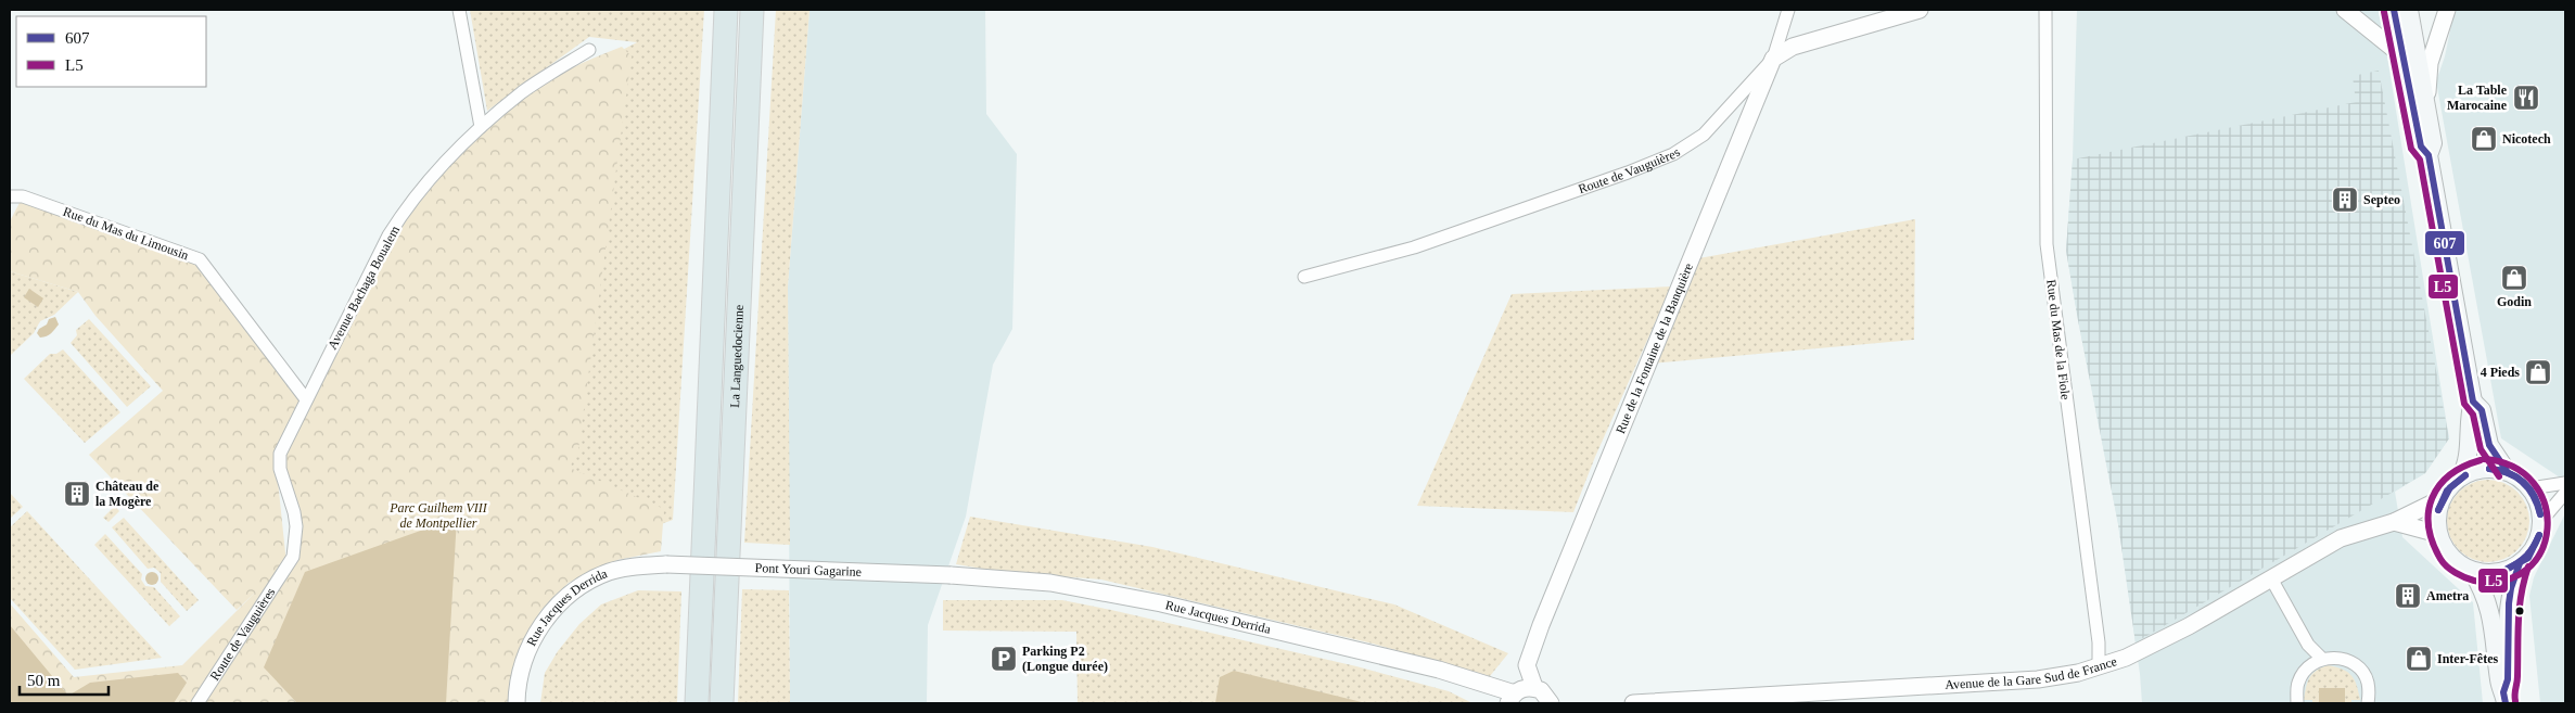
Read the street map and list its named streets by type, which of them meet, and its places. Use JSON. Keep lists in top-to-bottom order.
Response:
{
  "streets": {
    "highway": ["La Languedocienne"],
    "street": [
      "Route de Vauguières",
      "Rue du Mas du Limousin",
      "Avenue Bachaga Boualem",
      "Rue du Mas de la Fiole",
      "Rue de la Fontaine de la Banquière",
      "Pont Youri Gagarine",
      "Rue Jacques Derrida",
      "Avenue de la Gare Sud de France"
    ]
  },
  "crossings": [
    ["Route de Vauguières", "Avenue Bachaga Boualem"],
    ["Route de Vauguières", "Rue de la Fontaine de la Banquière"],
    ["Rue du Mas du Limousin", "Avenue Bachaga Boualem"],
    ["Rue du Mas de la Fiole", "Avenue de la Gare Sud de France"],
    ["Pont Youri Gagarine", "Rue Jacques Derrida"]
  ],
  "parks": ["Parc Guilhem VIII de Montpellier"],
  "places": {
    "restaurant": ["La Table Marocaine"],
    "shop": [
      "Nicotech",
      "Godin",
      "4 Pieds",
      "Inter-Fêtes"
    ],
    "building": ["Septeo", "Château de la Mogère", "Ametra"],
    "parking": ["Parking P2 (Longue durée)"]
  },
  "lines": ["transit line 607", "transit line L5"],
  "legend": ["607", "L5"],
  "scale_bar": "50 m"
}
